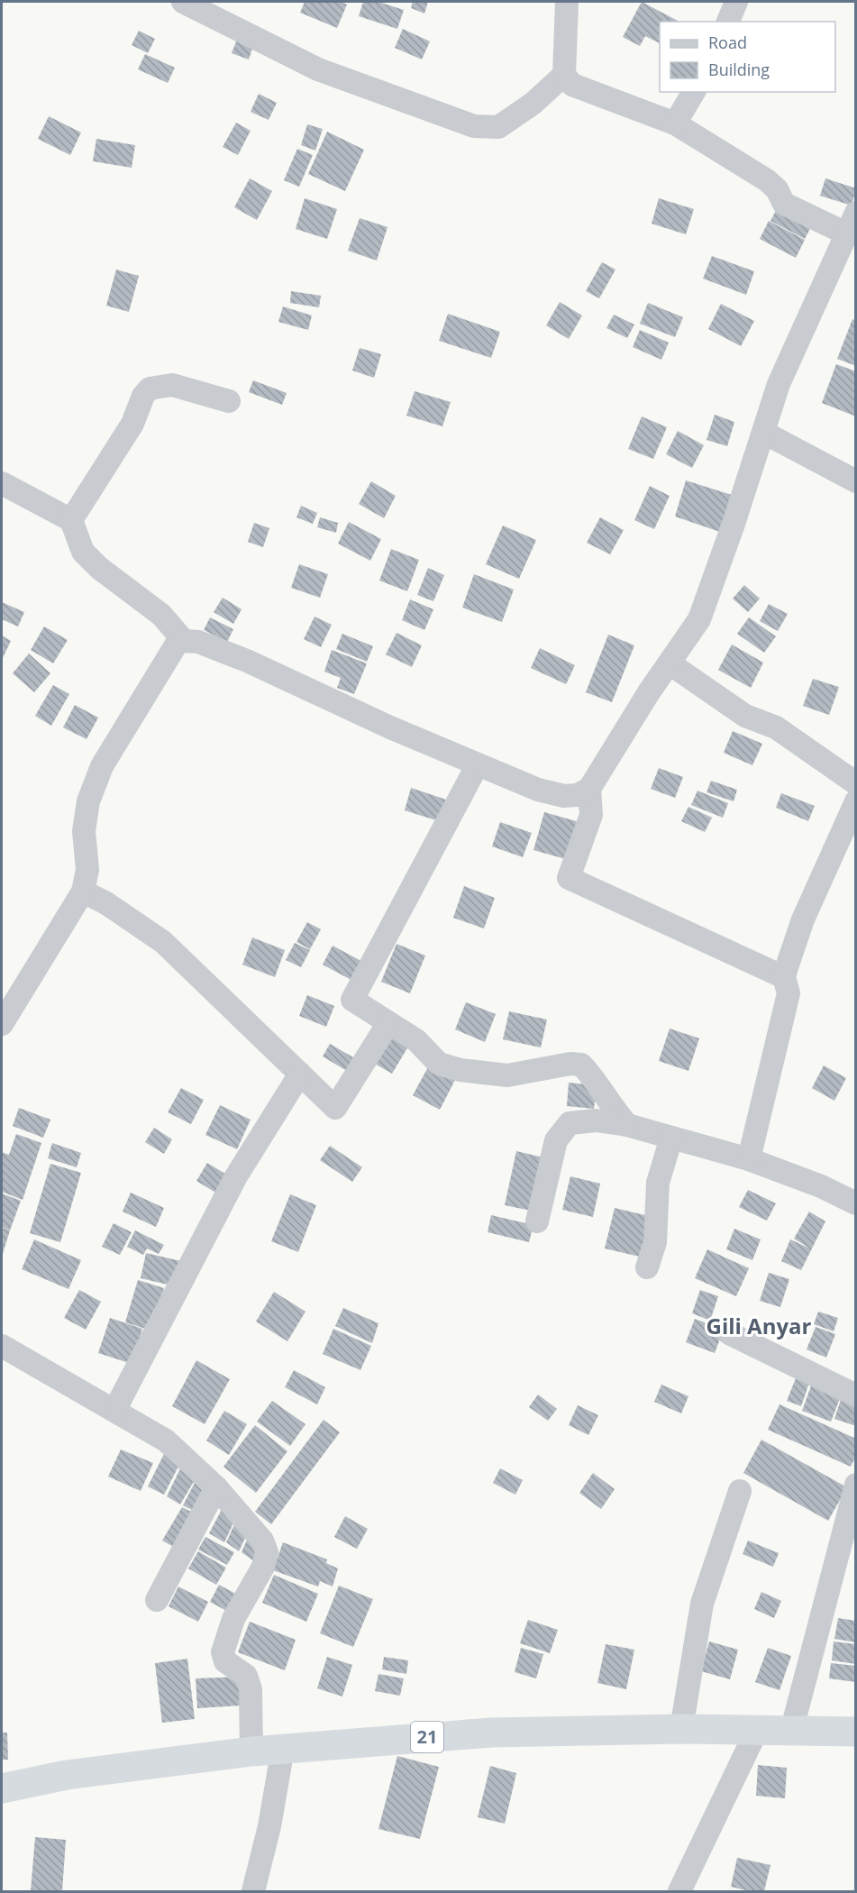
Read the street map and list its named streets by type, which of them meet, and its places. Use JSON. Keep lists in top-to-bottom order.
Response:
{
  "streets": {
    "highway": ["21"]
  },
  "districts": ["Gili Anyar"],
  "legend": ["Road", "Building"]
}
